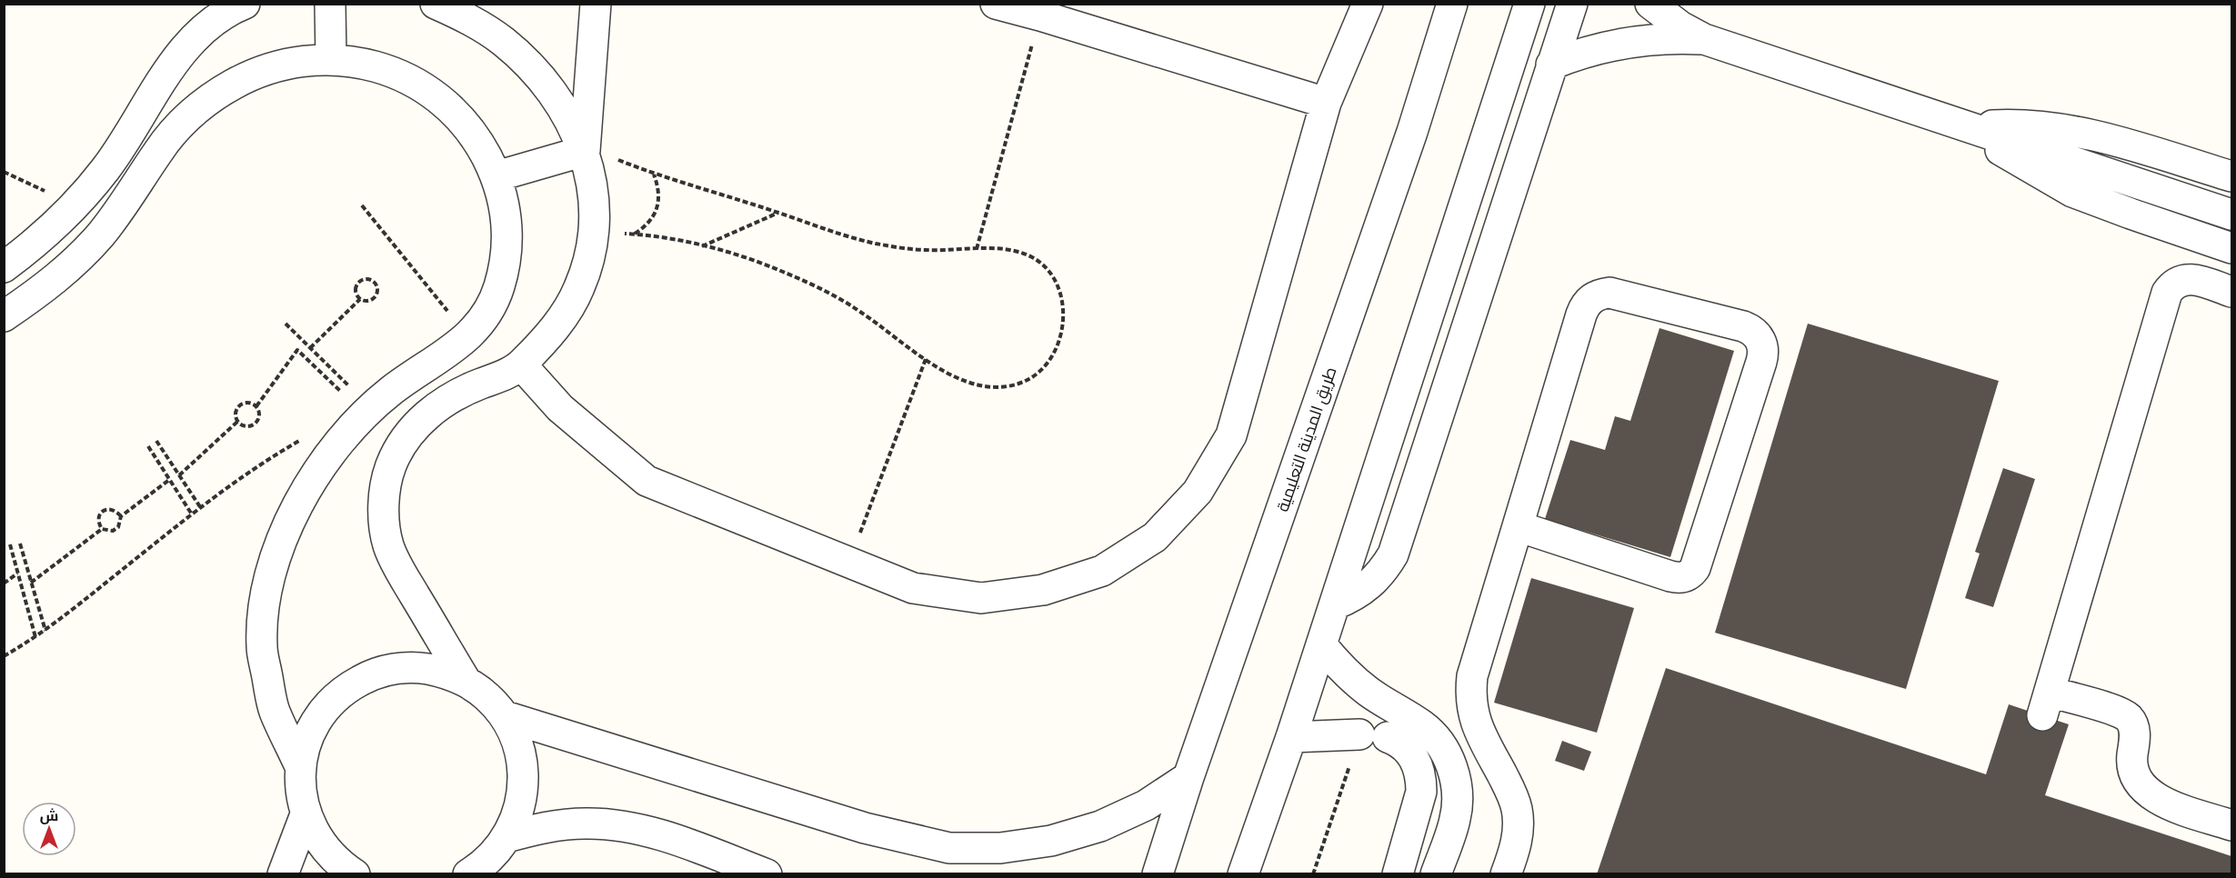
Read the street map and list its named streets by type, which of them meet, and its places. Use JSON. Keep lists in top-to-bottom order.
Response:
{
  "streets": {
    "street": ["طريق المدينة التعليمية"]
  },
  "north": "top"
}
